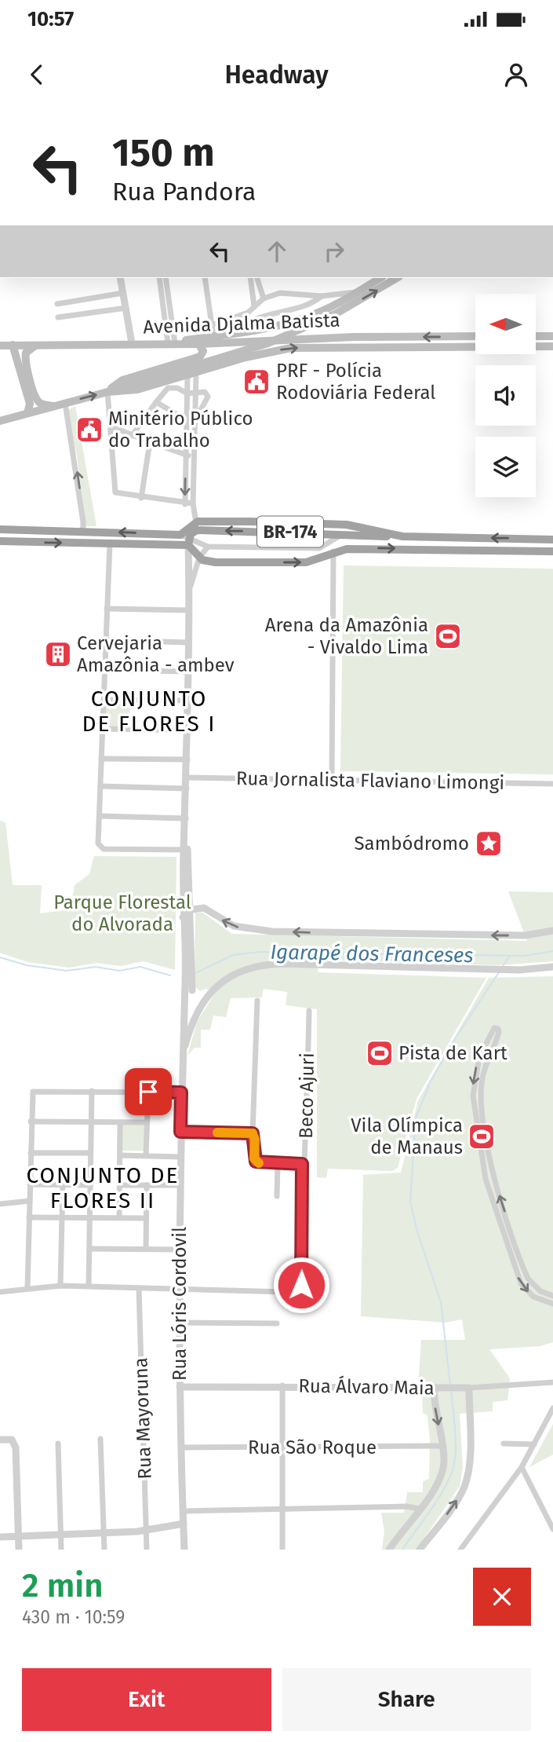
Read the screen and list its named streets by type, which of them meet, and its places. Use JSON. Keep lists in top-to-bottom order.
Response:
{
  "streets": {
    "highway": ["BR-174"],
    "main road": ["Avenida Djalma Batista"],
    "street": [
      "Rua Jornalista Flaviano Limongi",
      "Beco Ajuri",
      "Rua Lóris Cordovil",
      "Rua Álvaro Maia",
      "Rua Mayoruna",
      "Rua São Roque"
    ]
  },
  "crossings": [
    ["Beco Ajuri", "Rua Lóris Cordovil"],
    ["Rua Lóris Cordovil", "Rua Álvaro Maia"],
    ["Rua Lóris Cordovil", "Rua São Roque"]
  ],
  "districts": ["CONJUNTO DE FLORES I", "CONJUNTO DE FLORES II"],
  "water": ["Igarapé dos Franceses"],
  "parks": ["Parque Florestal do Alvorada"],
  "places": {
    "public building": ["PRF - Polícia Rodoviária Federal", "Minitério Público do Trabalho"],
    "sports": ["Arena da Amazônia - Vivaldo Lima", "Pista de Kart", "Vila Olímpica de Manaus"],
    "building": ["Cervejaria Amazônia - ambev"],
    "place": ["Sambódromo"]
  },
  "north": "left",
  "page": {
    "status": "10:57",
    "header": "Headway",
    "turn": ["150 m", "Rua Pandora"],
    "heading": ["2 min", "430 m · 10:59"],
    "buttons": ["Exit", "Share"]
  }
}
